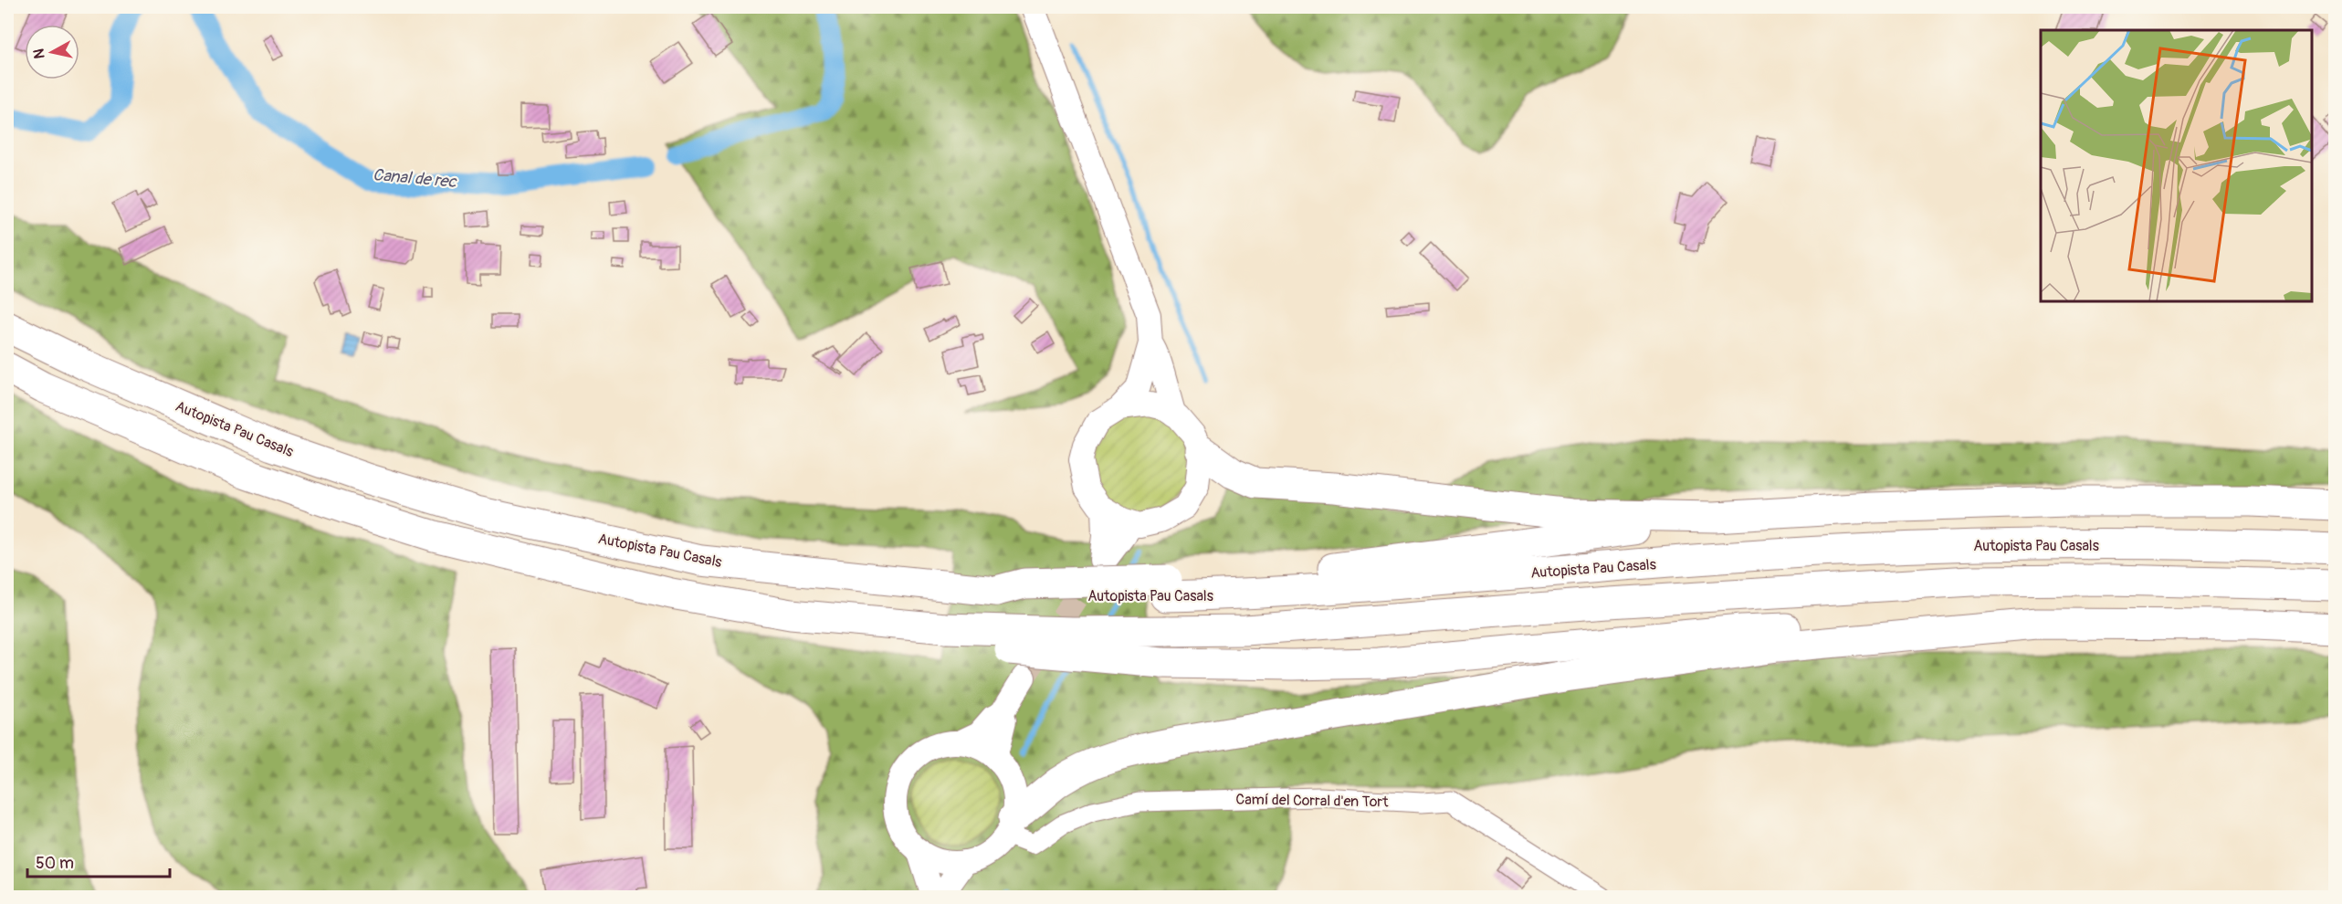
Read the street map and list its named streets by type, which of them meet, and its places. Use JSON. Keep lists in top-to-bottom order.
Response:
{
  "streets": {
    "highway": ["Autopista Pau Casals"],
    "street": ["Camí del Corral d'en Tort"]
  },
  "water": ["Canal de rec"],
  "scale_bar": "50 m",
  "north": "left"
}
